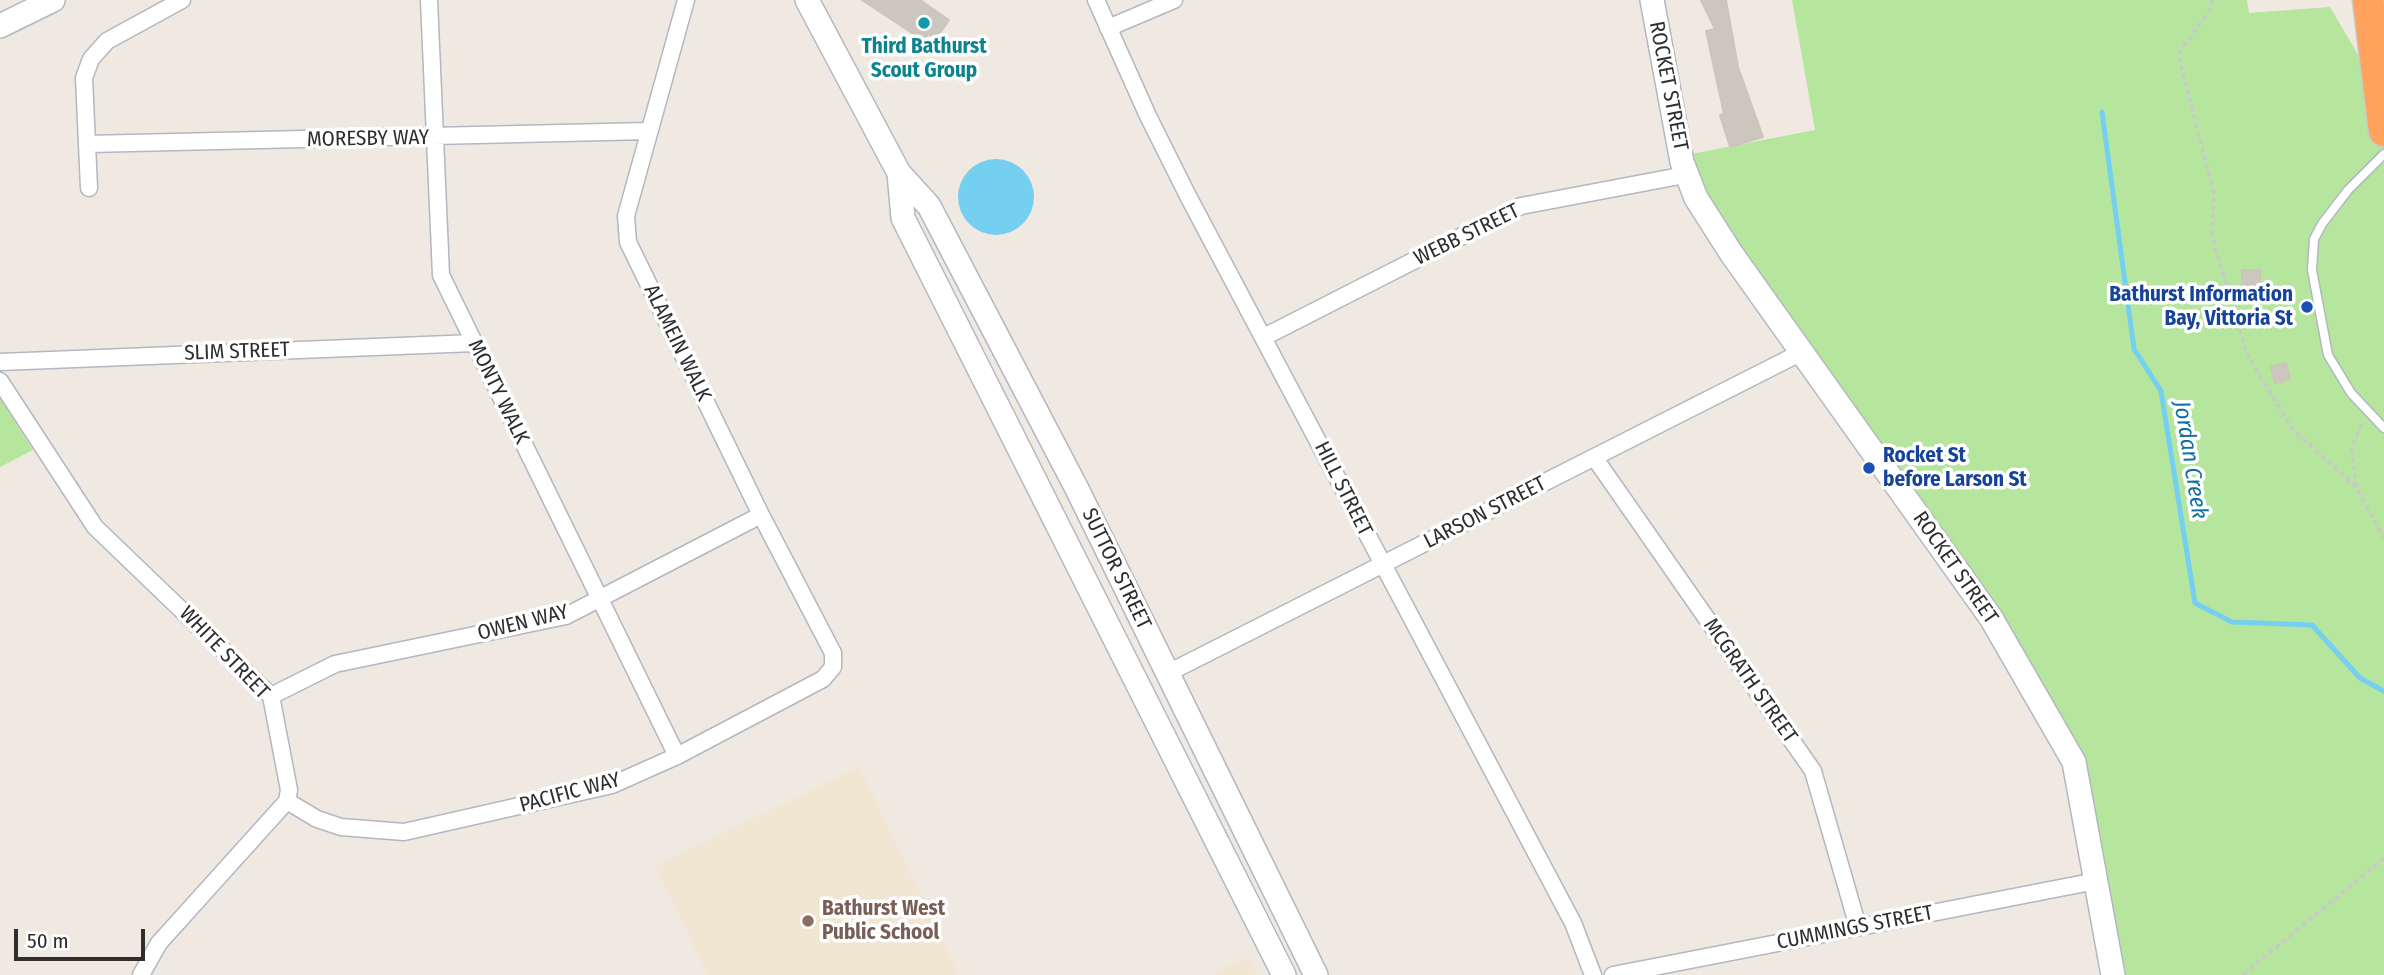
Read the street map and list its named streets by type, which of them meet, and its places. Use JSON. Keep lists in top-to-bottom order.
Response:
{
  "streets": {
    "main road": ["ROCKET STREET", "SUTTOR STREET"],
    "street": [
      "MORESBY WAY",
      "WEBB STREET",
      "ALAMEIN WALK",
      "SLIM STREET",
      "MONTY WALK",
      "HILL STREET",
      "LARSON STREET",
      "OWEN WAY",
      "WHITE STREET",
      "MCGRATH STREET",
      "PACIFIC WAY",
      "CUMMINGS STREET"
    ]
  },
  "crossings": [
    ["ROCKET STREET", "WEBB STREET"],
    ["ROCKET STREET", "LARSON STREET"],
    ["ROCKET STREET", "CUMMINGS STREET"],
    ["MORESBY WAY", "ALAMEIN WALK"],
    ["MORESBY WAY", "MONTY WALK"],
    ["WEBB STREET", "HILL STREET"],
    ["ALAMEIN WALK", "OWEN WAY"],
    ["ALAMEIN WALK", "PACIFIC WAY"],
    ["SLIM STREET", "MONTY WALK"],
    ["MONTY WALK", "OWEN WAY"],
    ["MONTY WALK", "PACIFIC WAY"],
    ["HILL STREET", "LARSON STREET"],
    ["LARSON STREET", "SUTTOR STREET"],
    ["LARSON STREET", "MCGRATH STREET"],
    ["OWEN WAY", "WHITE STREET"],
    ["WHITE STREET", "PACIFIC WAY"],
    ["MCGRATH STREET", "CUMMINGS STREET"]
  ],
  "water": ["Jordan Creek"],
  "places": [
    "Third Bathurst Scout Group",
    "Bathurst Information Bay, Vittoria St",
    "Rocket St before Larson St",
    "Bathurst West Public School"
  ],
  "scale_bar": "50 m"
}
